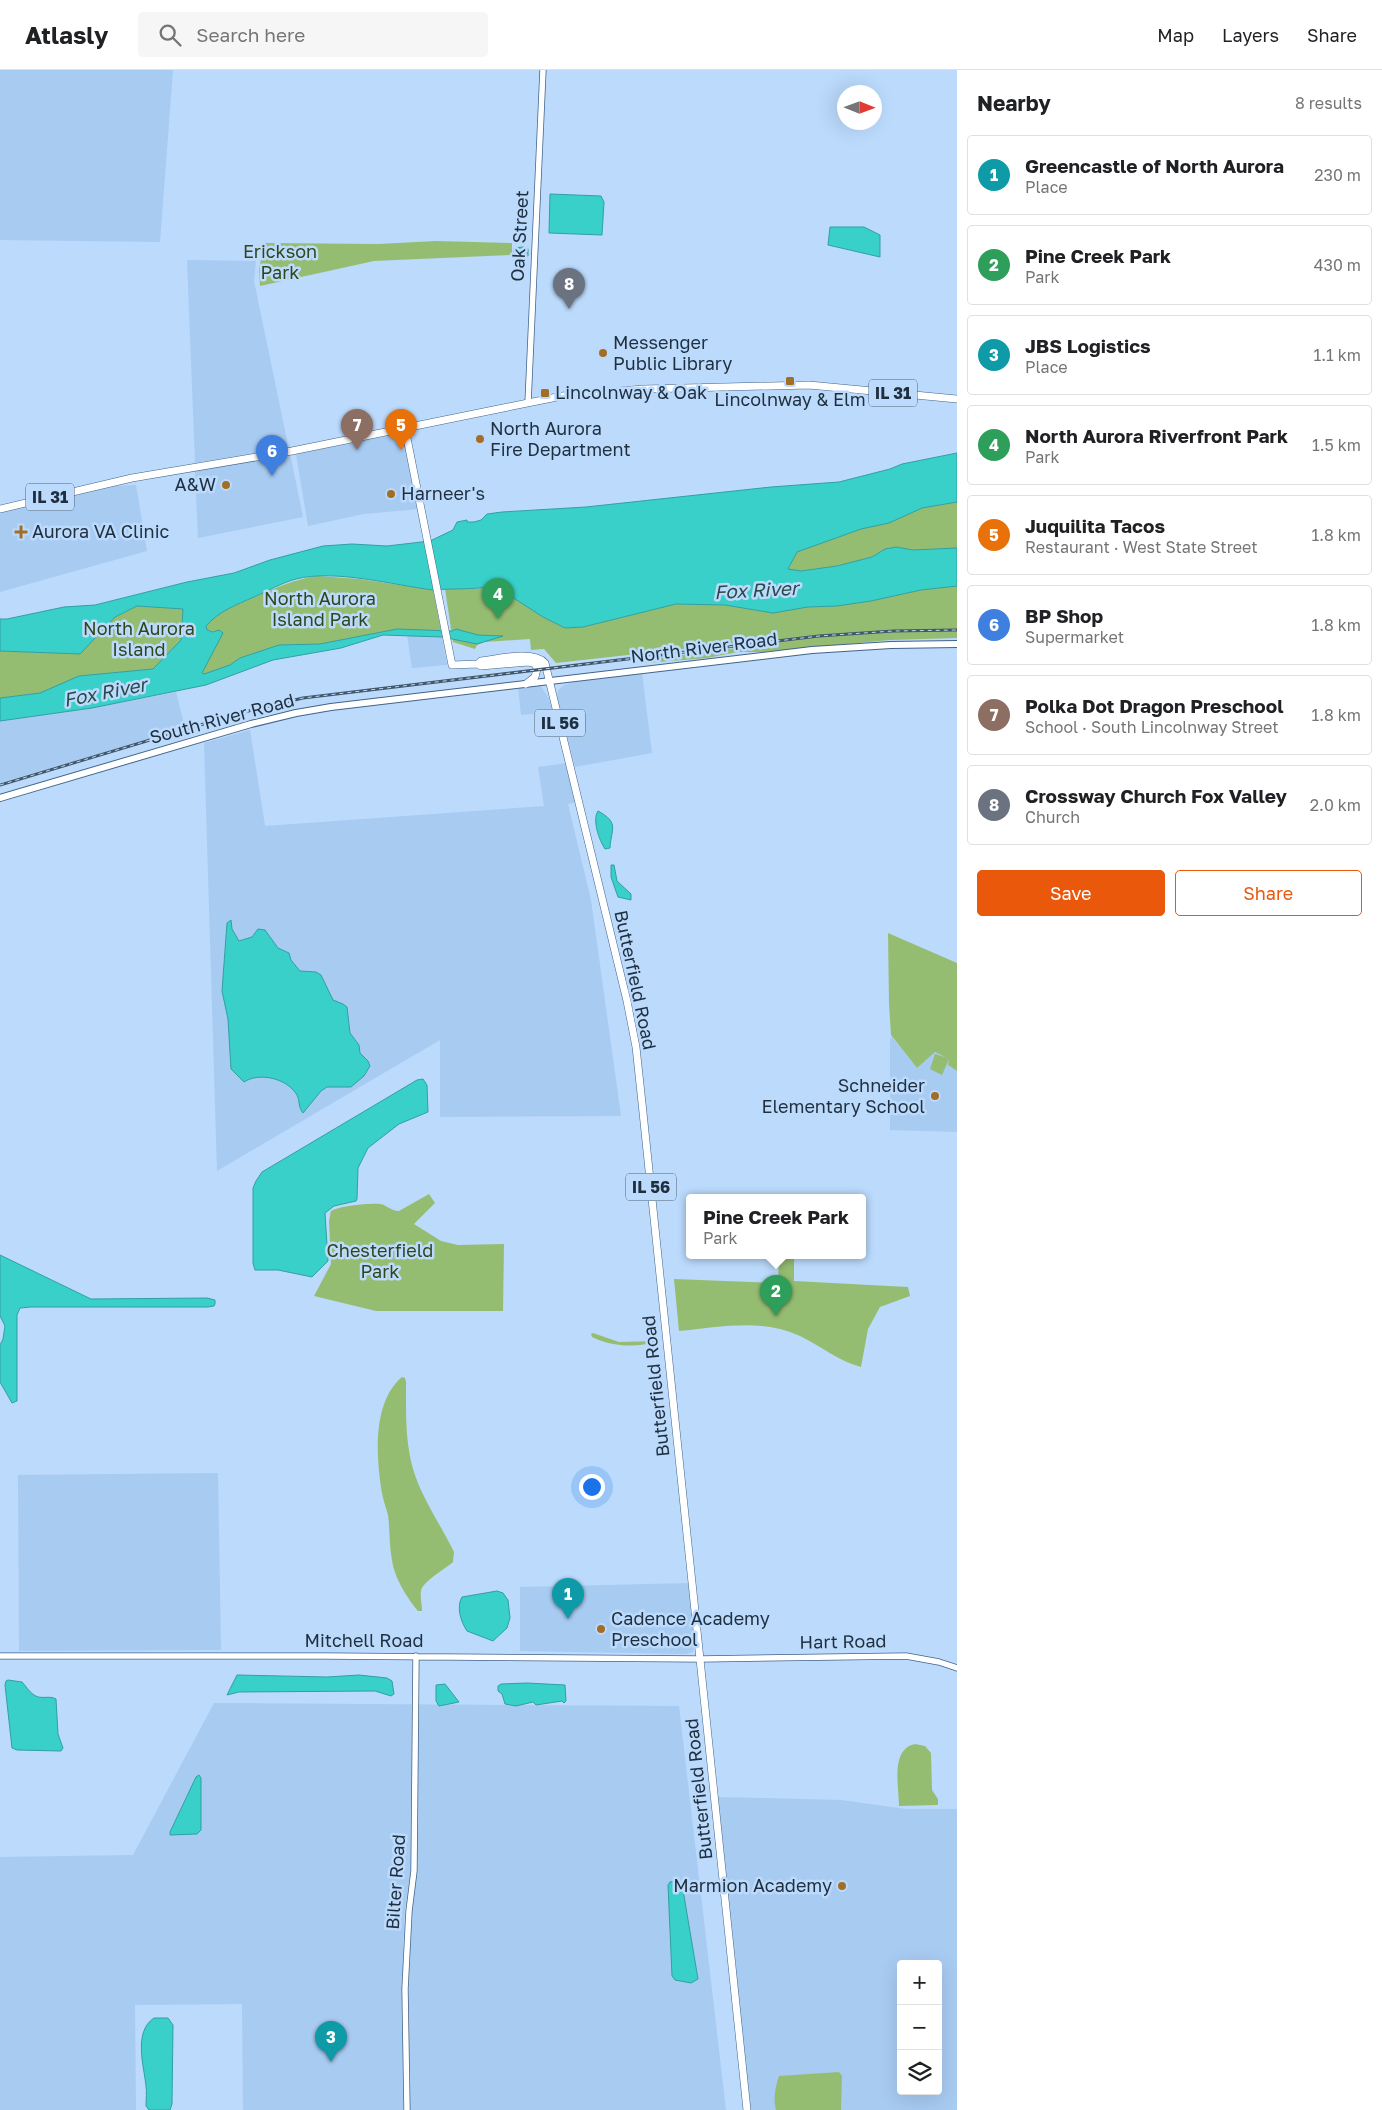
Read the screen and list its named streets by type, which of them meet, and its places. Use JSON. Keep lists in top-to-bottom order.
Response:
{
  "streets": {
    "main road": [
      "IL 31",
      "North River Road",
      "South River Road",
      "IL 56",
      "Butterfield Road"
    ],
    "street": [
      "Oak Street",
      "Mitchell Road",
      "Hart Road",
      "Bilter Road"
    ]
  },
  "crossings": [
    ["Oak Street", "IL 31"],
    ["North River Road", "South River Road"],
    ["North River Road", "Butterfield Road"],
    ["Butterfield Road", "Mitchell Road"],
    ["Mitchell Road", "Hart Road"],
    ["Mitchell Road", "Bilter Road"]
  ],
  "water": ["Fox River"],
  "parks": [
    "Erickson Park",
    "North Aurora Island Park",
    "North Aurora Island",
    "Chesterfield Park"
  ],
  "places": {
    "other": [
      "Messenger Public Library",
      "North Aurora Fire Department",
      "A&W",
      "Harneer's",
      "Schneider Elementary School",
      "Cadence Academy Preschool",
      "Marmion Academy"
    ],
    "transit": ["Lincolnway & Elm", "Lincolnway & Oak"],
    "health": ["Aurora VA Clinic"]
  },
  "north": "right",
  "page": {
    "header": "Atlasly",
    "search": "Search here",
    "nav": ["Map", "Layers", "Share"],
    "heading": ["Nearby", "8 results"],
    "list": [
      {
        "mark": "1",
        "name": "Greencastle of North Aurora",
        "note": "Place",
        "value": "230 m"
      },
      {
        "mark": "2",
        "name": "Pine Creek Park",
        "note": "Park",
        "value": "430 m"
      },
      {
        "mark": "3",
        "name": "JBS Logistics",
        "note": "Place",
        "value": "1.1 km"
      },
      {
        "mark": "4",
        "name": "North Aurora Riverfront Park",
        "note": "Park",
        "value": "1.5 km"
      },
      {
        "mark": "5",
        "name": "Juquilita Tacos",
        "note": "Restaurant · West State Street",
        "value": "1.8 km"
      },
      {
        "mark": "6",
        "name": "BP Shop",
        "note": "Supermarket",
        "value": "1.8 km"
      },
      {
        "mark": "7",
        "name": "Polka Dot Dragon Preschool",
        "note": "School · South Lincolnway Street",
        "value": "1.8 km"
      },
      {
        "mark": "8",
        "name": "Crossway Church Fox Valley",
        "note": "Church",
        "value": "2.0 km"
      }
    ],
    "pins": [
      "8",
      "5",
      "7",
      "6",
      "4",
      "2",
      "1",
      "3"
    ],
    "buttons": ["Save", "Share"],
    "popup": ["Pine Creek Park", "Park"],
    "map_buttons": ["+", "−"]
  }
}
